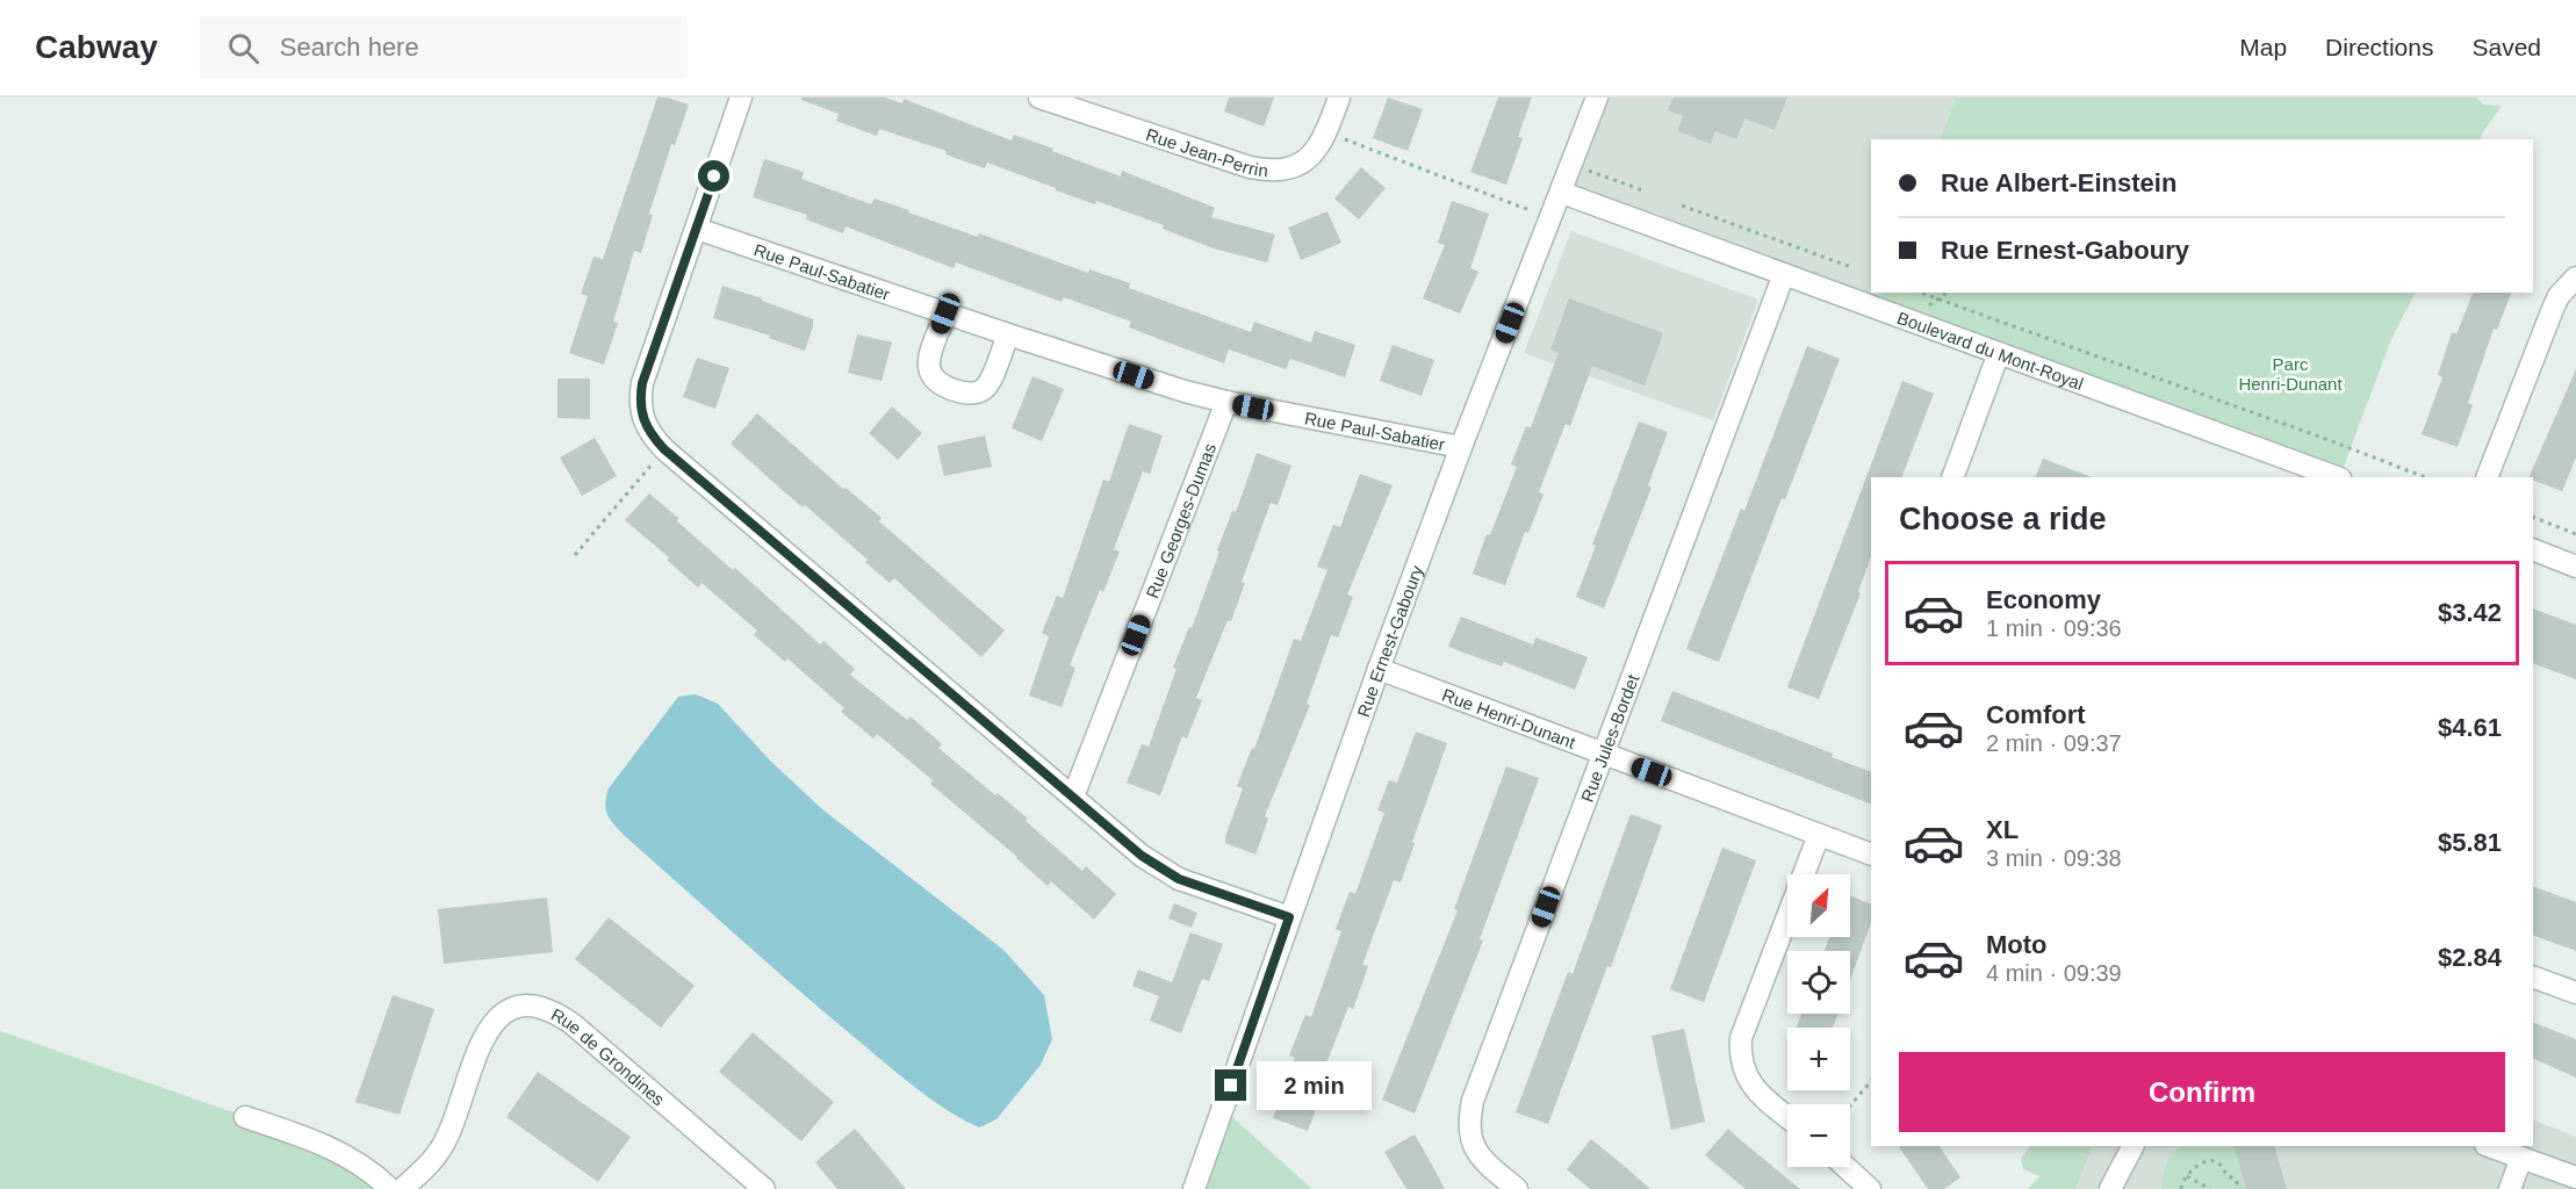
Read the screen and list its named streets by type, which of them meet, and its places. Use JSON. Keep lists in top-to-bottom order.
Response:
{
  "streets": {
    "street": [
      "Rue Jean-Perrin",
      "Rue Paul-Sabatier",
      "Boulevard du Mont-Royal",
      "Rue Georges-Dumas",
      "Rue Ernest-Gaboury",
      "Rue Henri-Dunant",
      "Rue Jules-Bordet",
      "Rue de Grondines"
    ]
  },
  "crossings": [
    ["Rue Paul-Sabatier", "Rue Georges-Dumas"],
    ["Rue Paul-Sabatier", "Rue Ernest-Gaboury"],
    ["Boulevard du Mont-Royal", "Rue Ernest-Gaboury"],
    ["Boulevard du Mont-Royal", "Rue Jules-Bordet"],
    ["Rue Ernest-Gaboury", "Rue Henri-Dunant"],
    ["Rue Henri-Dunant", "Rue Jules-Bordet"]
  ],
  "parks": ["Parc Henri-Dunant"],
  "north": "top right",
  "page": {
    "header": "Cabway",
    "search": "Search here",
    "nav": ["Map", "Directions", "Saved"],
    "banner": ["Rue Albert-Einstein", "Rue Ernest-Gaboury"],
    "heading": "Choose a ride",
    "list": [
      {
        "name": "Economy",
        "note": "1 min · 09:36",
        "value": "$3.42"
      },
      {
        "name": "Comfort",
        "note": "2 min · 09:37",
        "value": "$4.61"
      },
      {
        "name": "XL",
        "note": "3 min · 09:38",
        "value": "$5.81"
      },
      {
        "name": "Moto",
        "note": "4 min · 09:39",
        "value": "$2.84"
      }
    ],
    "map_buttons": ["+", "−"],
    "buttons": "Confirm",
    "bubble": "2 min"
  }
}
